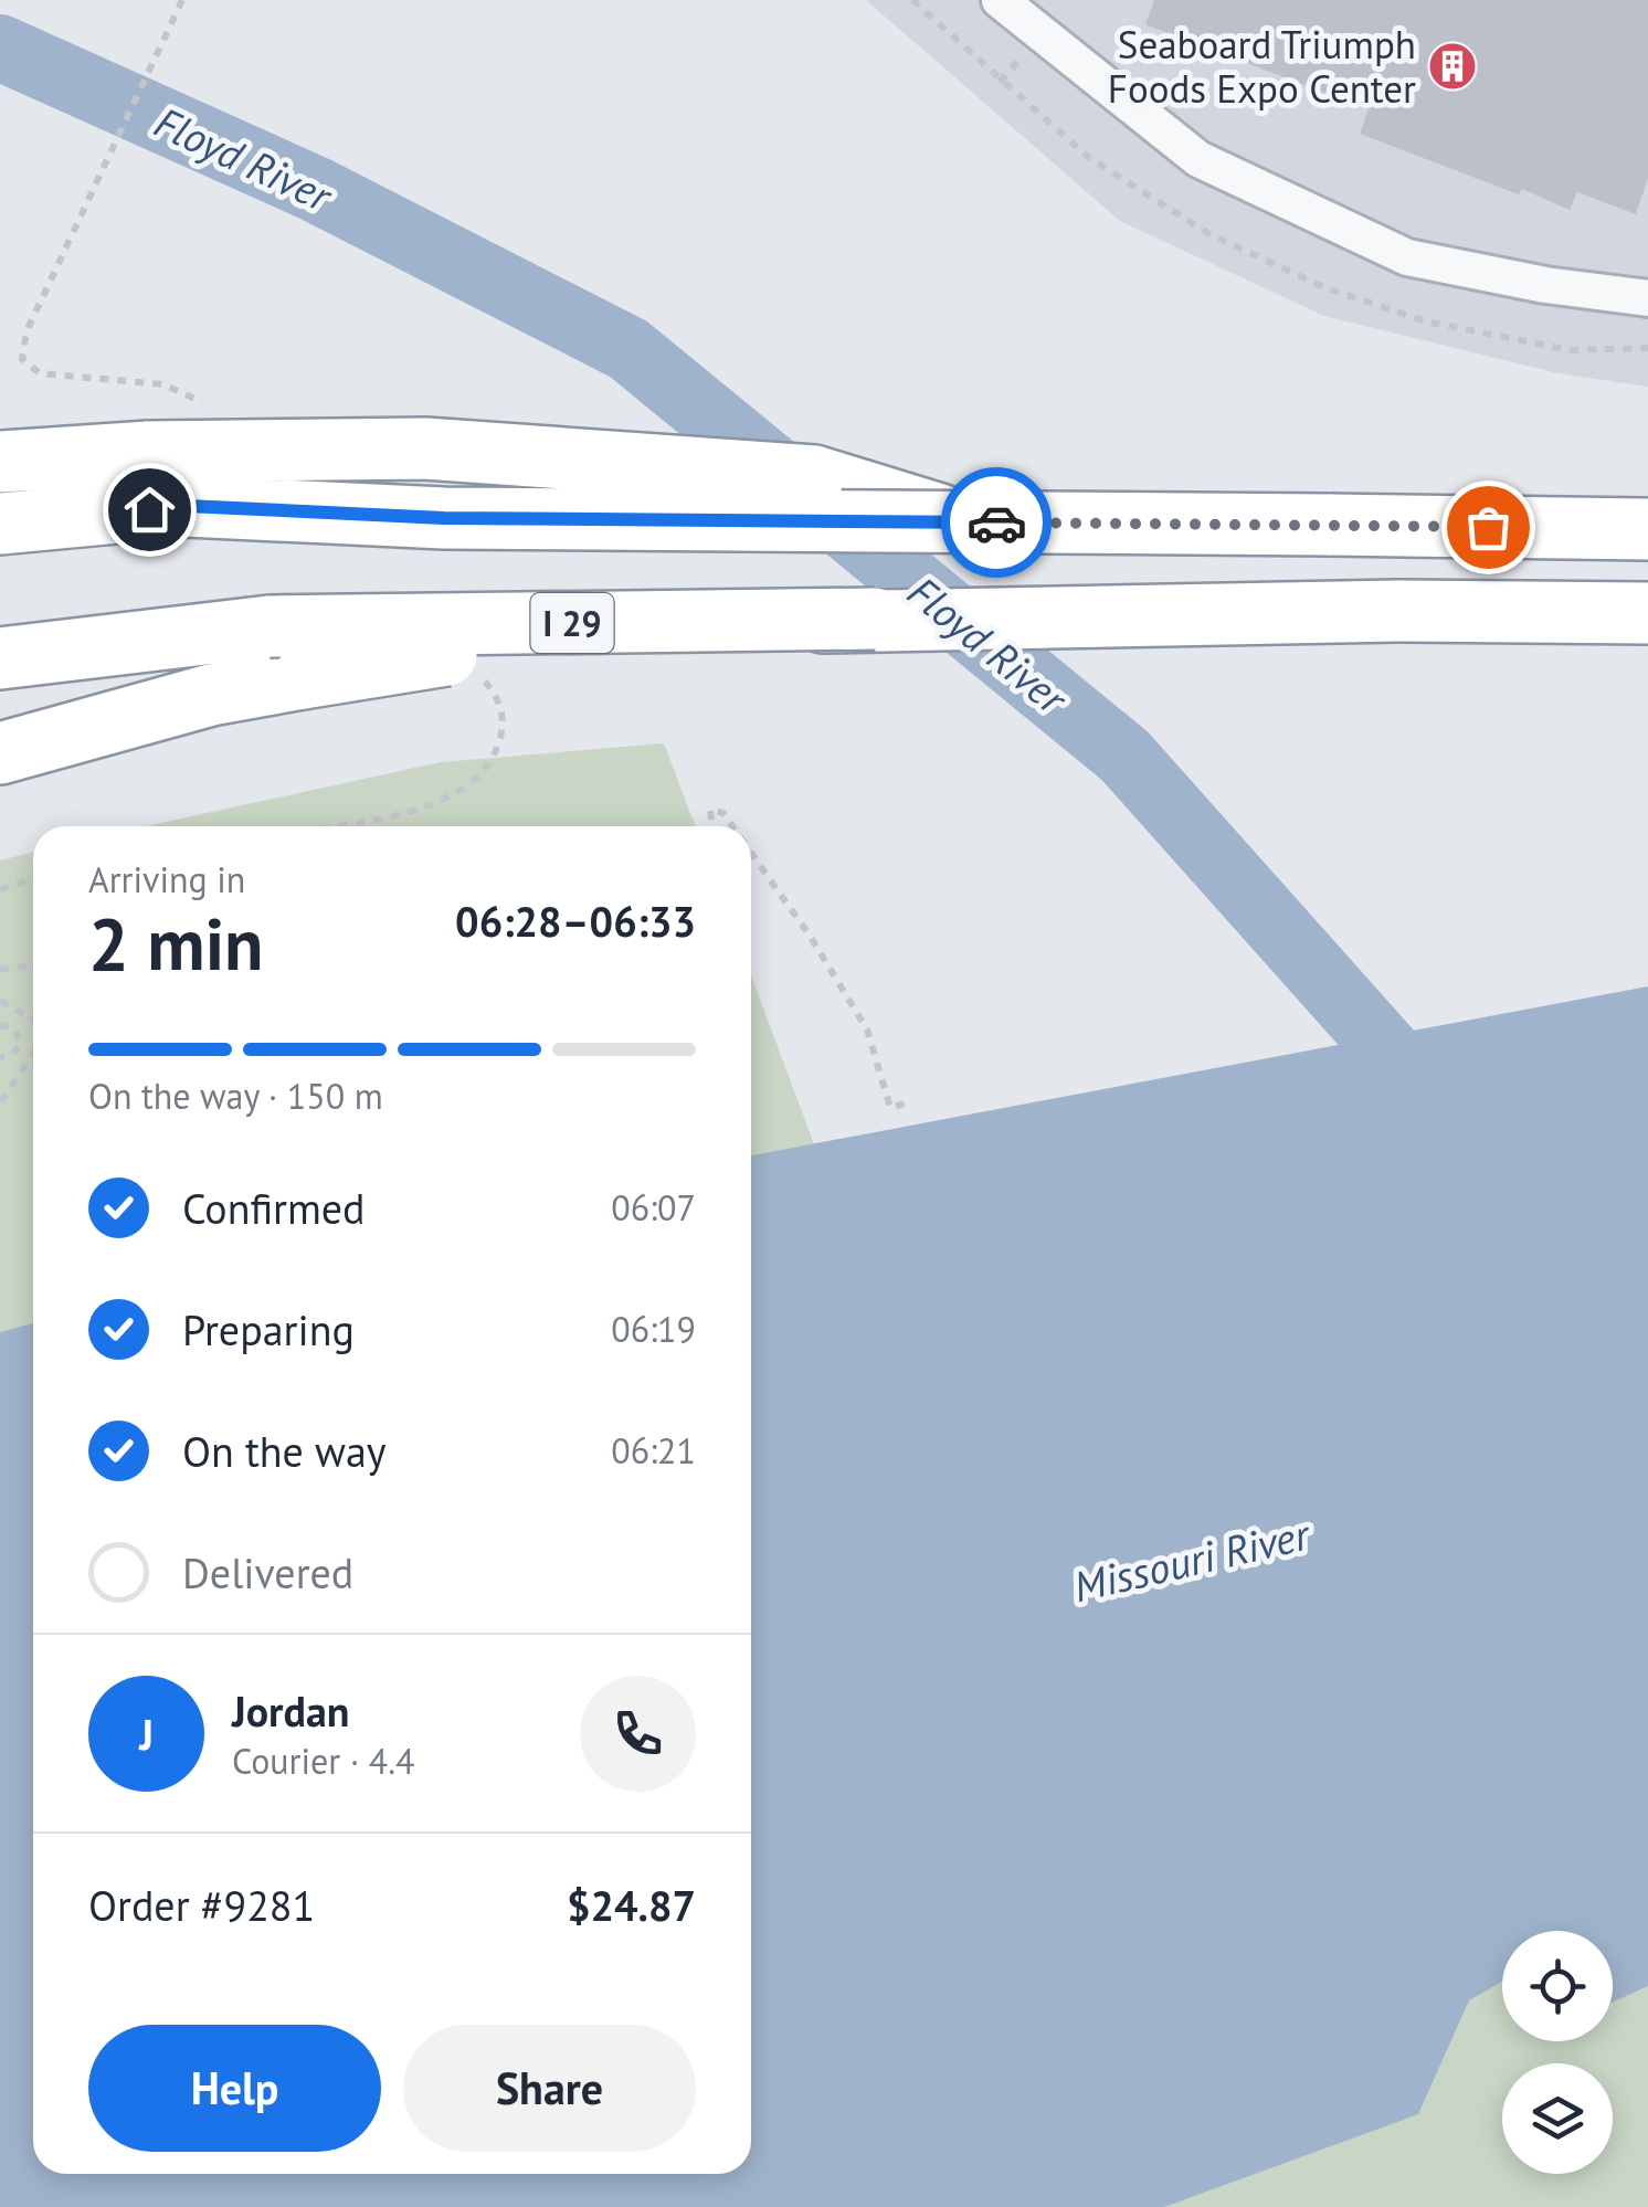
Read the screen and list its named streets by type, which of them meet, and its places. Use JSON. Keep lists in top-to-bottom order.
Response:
{
  "streets": {
    "highway": ["I 29"]
  },
  "water": ["Floyd River", "Missouri River"],
  "places": {
    "building": ["Seaboard Triumph Foods Expo Center"]
  },
  "page": {
    "heading": ["2 min", "Arriving in", "06:28–06:33"],
    "panel": [
      "Jordan",
      "Courier · 4.4",
      "Order #9281",
      "$24.87"
    ],
    "bar": "On the way · 150 m",
    "list": [
      ["Confirmed", "06:07"],
      ["Preparing", "06:19"],
      ["On the way", "06:21"],
      "Delivered"
    ],
    "round": "J",
    "buttons": ["Help", "Share"]
  }
}
